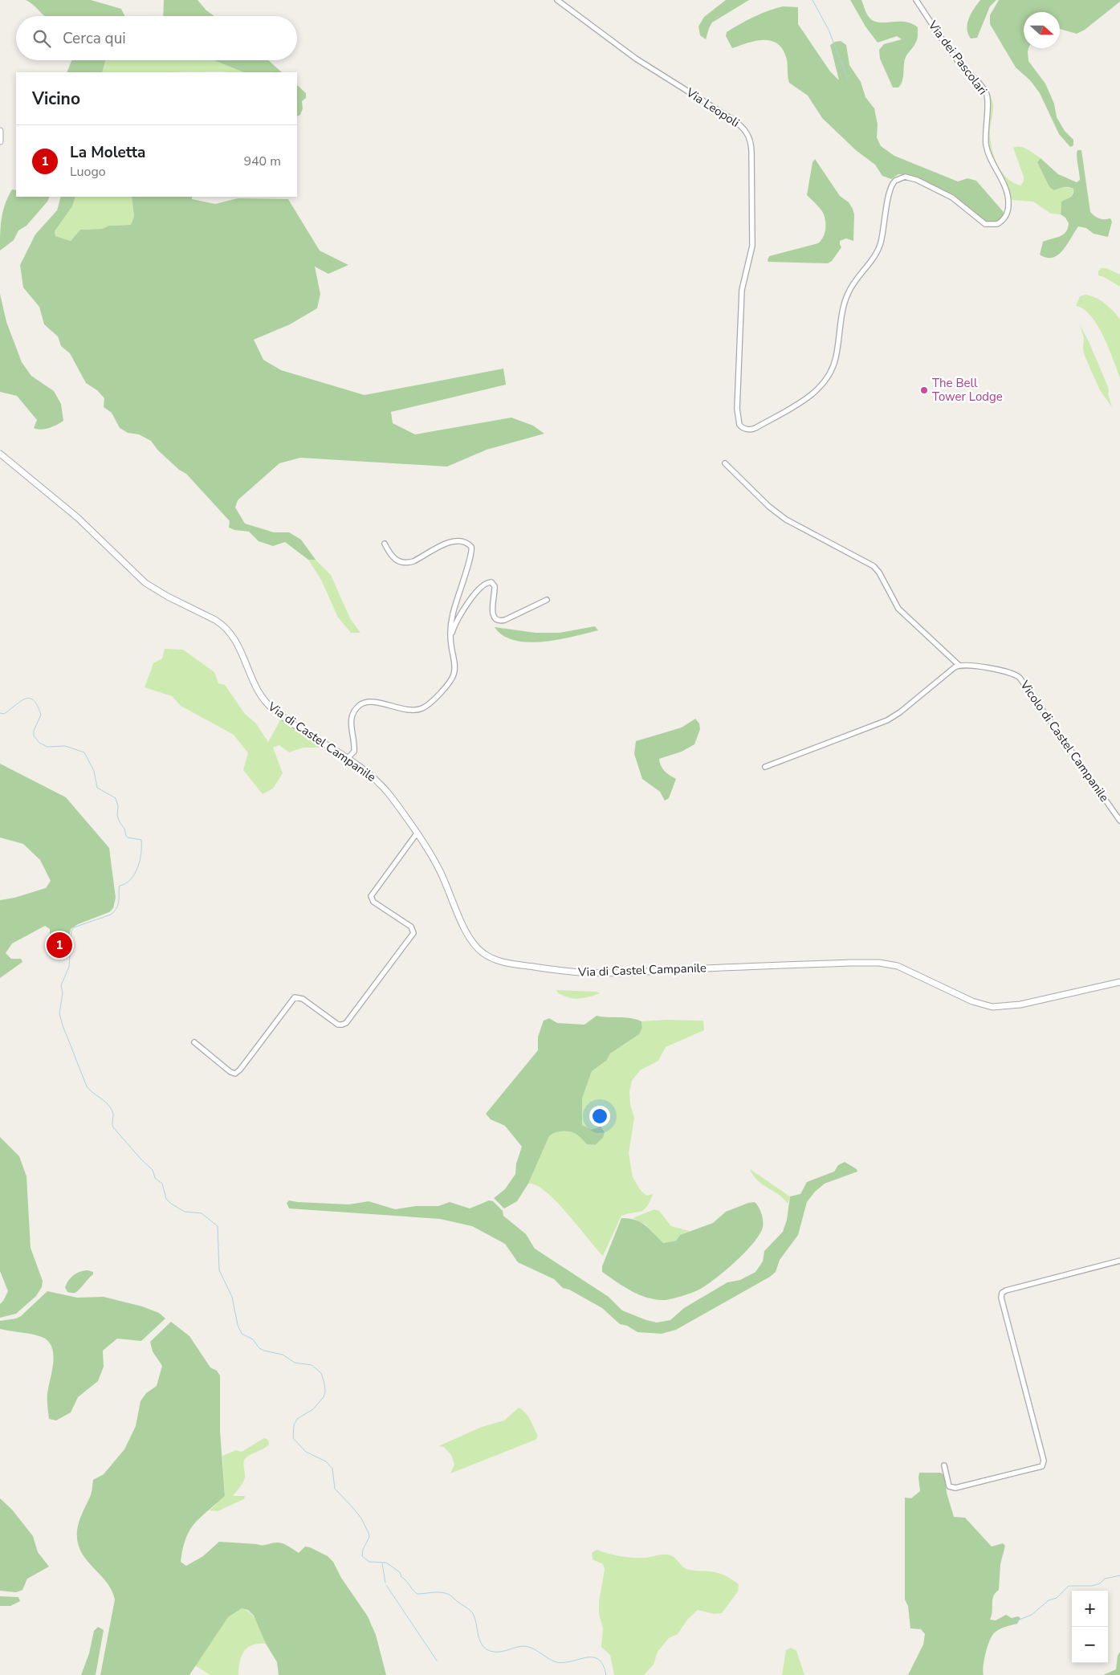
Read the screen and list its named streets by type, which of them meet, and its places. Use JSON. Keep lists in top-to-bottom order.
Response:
{
  "streets": {
    "street": [
      "Via dei Pascolari",
      "Via Leopoli",
      "Vicolo di Castel Campanile",
      "Via di Castel Campanile"
    ]
  },
  "crossings": [
    ["Via dei Pascolari", "Via Leopoli"]
  ],
  "places": ["The Bell Tower Lodge"],
  "north": "right",
  "page": {
    "search": "Cerca qui",
    "heading": "Vicino",
    "list": [
      {
        "mark": "1",
        "name": "La Moletta",
        "note": "Luogo",
        "value": "940 m"
      }
    ],
    "pins": "1",
    "map_buttons": ["+", "−"]
  }
}
